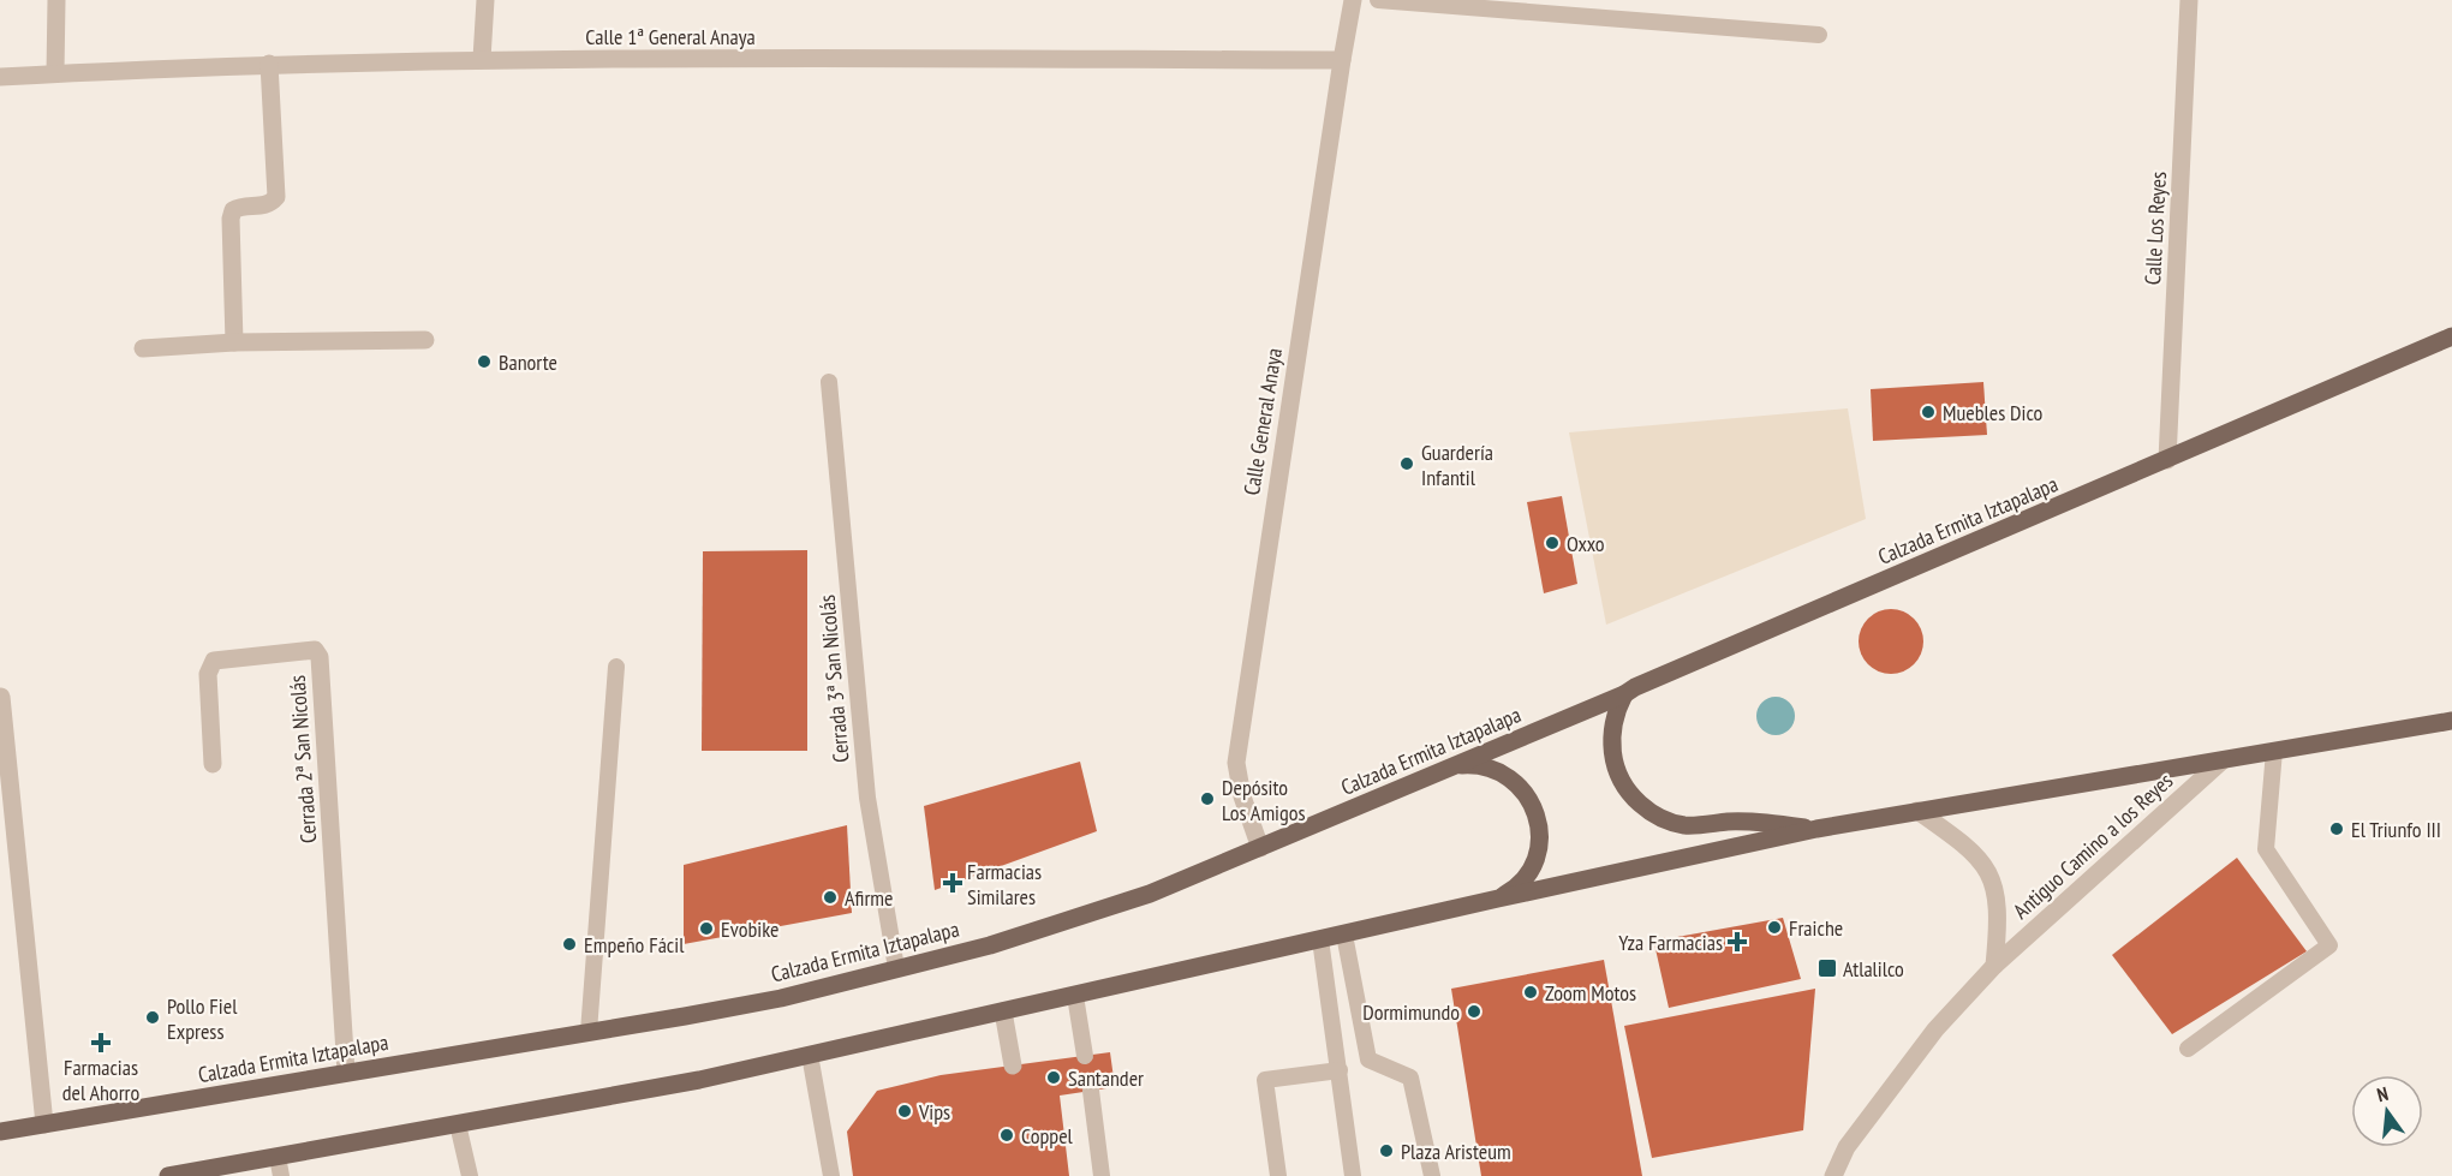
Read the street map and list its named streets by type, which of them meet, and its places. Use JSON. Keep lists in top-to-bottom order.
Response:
{
  "streets": {
    "main road": ["Calzada Ermita Iztapalapa"],
    "street": [
      "Calle 1ª General Anaya",
      "Calle Los Reyes",
      "Calle General Anaya",
      "Cerrada 2ª San Nicolás",
      "Antiguo Camino a los Reyes"
    ],
    "lane": ["Cerrada 3ª San Nicolás"]
  },
  "crossings": [
    ["Calle 1ª General Anaya", "Calle General Anaya"],
    ["Calle Los Reyes", "Calzada Ermita Iztapalapa"],
    ["Calle General Anaya", "Calzada Ermita Iztapalapa"],
    ["Calzada Ermita Iztapalapa", "Cerrada 3ª San Nicolás"],
    ["Calzada Ermita Iztapalapa", "Cerrada 2ª San Nicolás"]
  ],
  "places": {
    "other": [
      "Banorte",
      "Muebles Dico",
      "Guardería Infantil",
      "Oxxo",
      "Depósito Los Amigos",
      "El Triunfo III",
      "Afirme",
      "Fraiche",
      "Evobike",
      "Empeño Fácil",
      "Zoom Motos",
      "Dormimundo",
      "Pollo Fiel Express",
      "Santander",
      "Vips",
      "Coppel",
      "Plaza Aristeum"
    ],
    "health": ["Farmacias Similares", "Yza Farmacias", "Farmacias del Ahorro"],
    "transit": ["Atlalilco"]
  },
  "north": "top"
}
